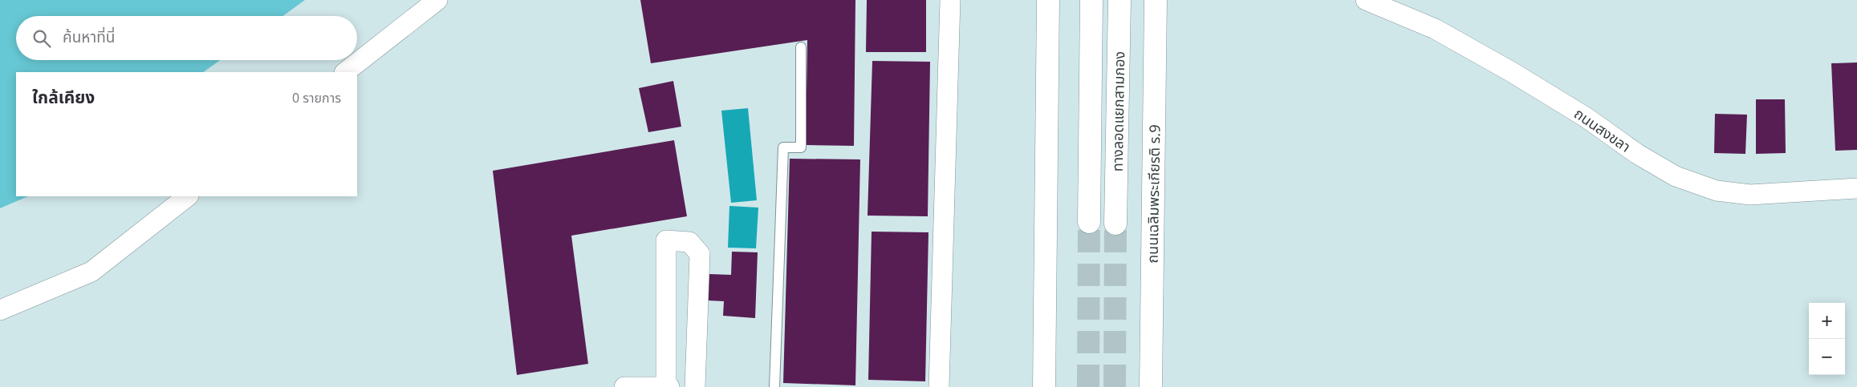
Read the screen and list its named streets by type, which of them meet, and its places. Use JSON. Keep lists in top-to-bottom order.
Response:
{
  "streets": {
    "main road": ["ทางลอดแยกสามกอง", "ถนนเฉลิมพระเกียรติ ร.9"],
    "street": ["ถนนสงขลา"]
  },
  "page": {
    "search": "ค้นหาที่นี่",
    "heading": ["ใกล้เคียง", "0 รายการ"],
    "map_buttons": ["+", "−"]
  }
}
